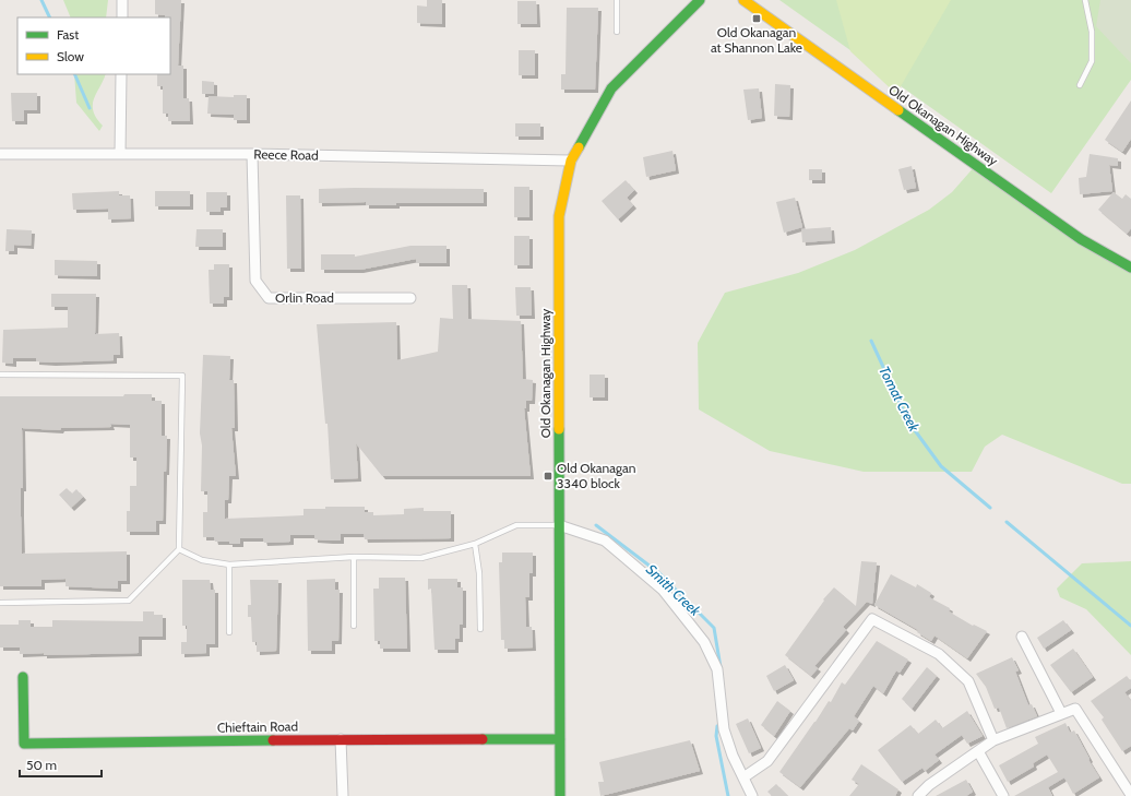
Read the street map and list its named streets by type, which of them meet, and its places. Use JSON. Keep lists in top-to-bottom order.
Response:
{
  "streets": {
    "street": [
      "Old Okanagan Highway",
      "Reece Road",
      "Orlin Road",
      "Chieftain Road"
    ]
  },
  "crossings": [
    ["Old Okanagan Highway", "Reece Road"],
    ["Old Okanagan Highway", "Chieftain Road"],
    ["Reece Road", "Orlin Road"]
  ],
  "water": ["Tomat Creek", "Smith Creek"],
  "places": {
    "transit": ["Old Okanagan at Shannon Lake", "Old Okanagan 3340 block"]
  },
  "legend": ["Fast", "Slow"],
  "scale_bar": "50 m"
}
